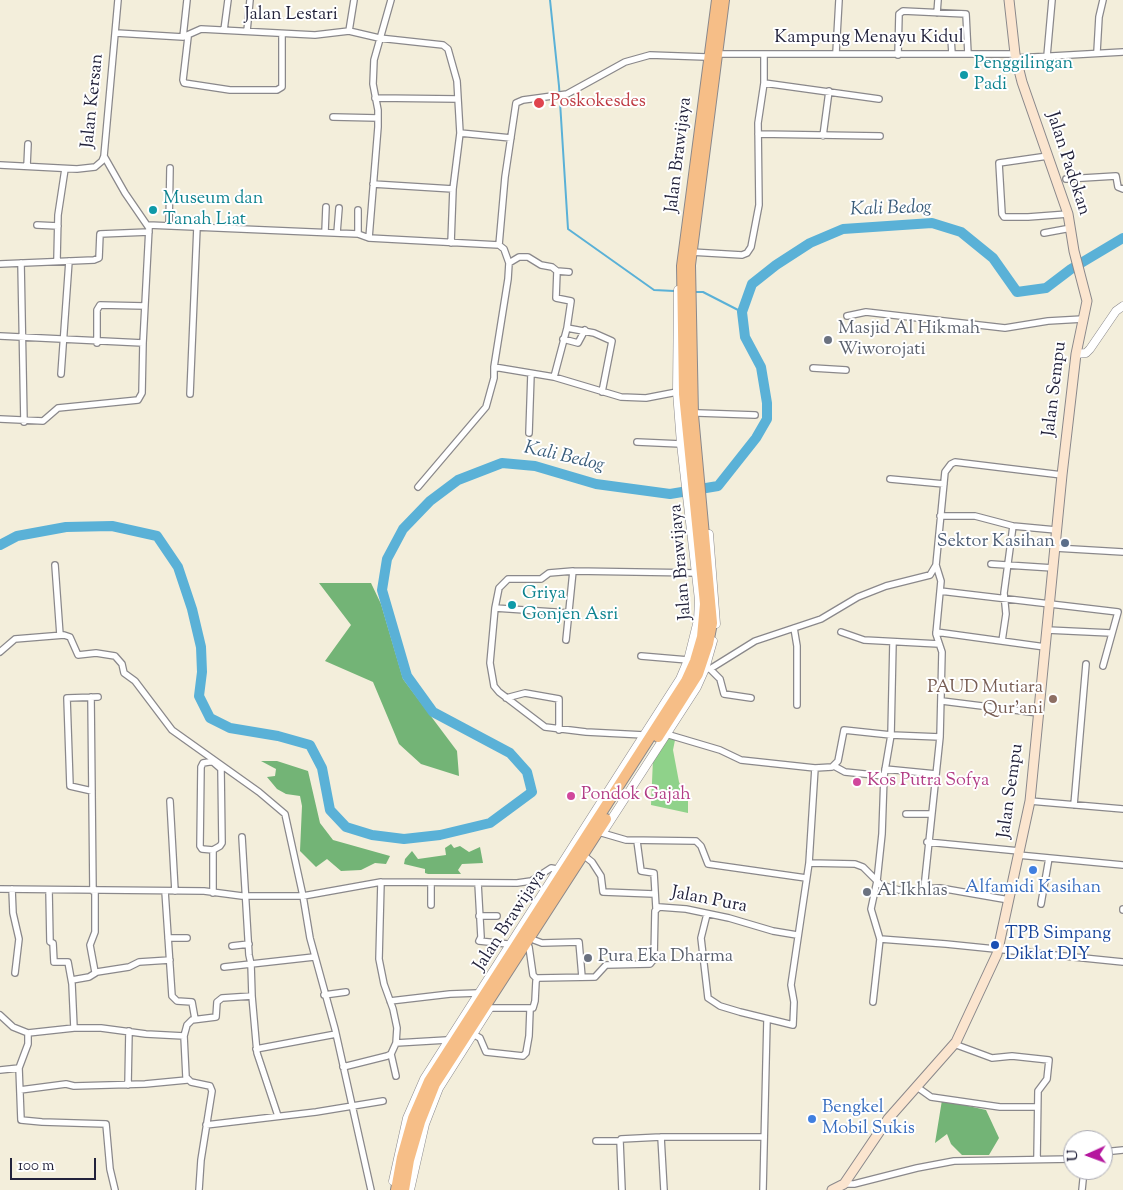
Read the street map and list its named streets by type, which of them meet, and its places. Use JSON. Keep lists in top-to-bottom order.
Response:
{
  "streets": {
    "highway": ["Jalan Brawijaya"],
    "main road": ["Jalan Padokan", "Jalan Sempu"],
    "street": [
      "Jalan Lestari",
      "Kampung Menayu Kidul",
      "Jalan Kersan",
      "Jalan Pura"
    ]
  },
  "crossings": [
    ["Jalan Lestari", "Jalan Kersan"],
    ["Kampung Menayu Kidul", "Jalan Padokan"],
    ["Jalan Padokan", "Jalan Sempu"]
  ],
  "water": ["Kali Bedog"],
  "places": [
    "Penggilingan Padi",
    "Poskokesdes",
    "Museum dan Tanah Liat",
    "Masjid Al Hikmah Wiworojati",
    "Sektor Kasihan",
    "Griya Gonjen Asri",
    "PAUD Mutiara Qur'ani",
    "Kos Putra Sofya",
    "Pondok Gajah",
    "Alfamidi Kasihan",
    "Al Ikhlas",
    "TPB Simpang Diklat DIY",
    "Pura Eka Dharma",
    "Bengkel Mobil Sukis"
  ],
  "scale_bar": "100 m",
  "north": "left"
}
